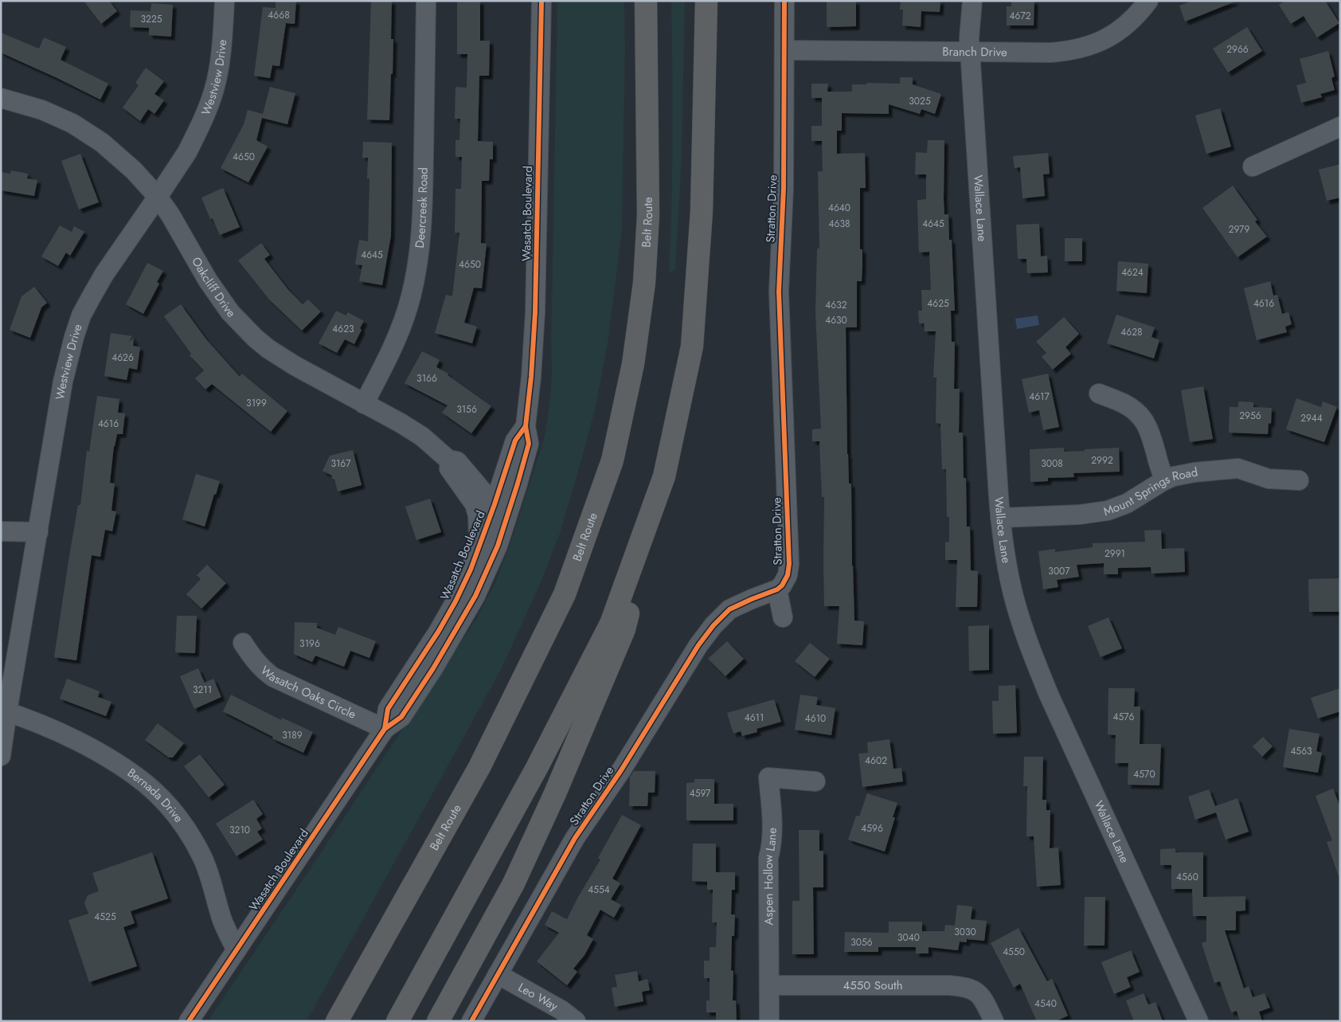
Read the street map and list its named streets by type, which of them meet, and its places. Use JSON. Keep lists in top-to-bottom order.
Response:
{
  "streets": {
    "highway": ["Belt Route"],
    "street": [
      "Branch Drive",
      "Westview Drive",
      "Deercreek Road",
      "Stratton Drive",
      "Wallace Lane",
      "Wasatch Boulevard",
      "Oakcliff Drive",
      "Mount Springs Road",
      "Wasatch Oaks Circle",
      "Bernada Drive",
      "Aspen Hollow Lane",
      "4550 South",
      "Leo Way"
    ]
  },
  "crossings": [
    ["Branch Drive", "Stratton Drive"],
    ["Branch Drive", "Wallace Lane"],
    ["Westview Drive", "Oakcliff Drive"],
    ["Westview Drive", "Bernada Drive"],
    ["Deercreek Road", "Oakcliff Drive"],
    ["Stratton Drive", "Leo Way"],
    ["Wallace Lane", "Mount Springs Road"],
    ["Wasatch Boulevard", "Oakcliff Drive"],
    ["Wasatch Boulevard", "Wasatch Oaks Circle"],
    ["Wasatch Boulevard", "Bernada Drive"],
    ["Aspen Hollow Lane", "4550 South"]
  ],
  "house_numbers": [
    "4668",
    "4672",
    "3225",
    "2966",
    "3025",
    "4650",
    "4640",
    "4638",
    "4645",
    "2979",
    "4645",
    "4650",
    "4624",
    "4625",
    "4616",
    "4632",
    "4630",
    "4623",
    "4628",
    "4626",
    "3166",
    "4617",
    "3199",
    "3156",
    "2956",
    "2944",
    "4616",
    "2992",
    "3167",
    "3008",
    "2991",
    "3007",
    "3196",
    "3211",
    "4576",
    "4611",
    "4610",
    "3189",
    "4563",
    "4602",
    "4570",
    "4597",
    "4596",
    "3210",
    "4560",
    "4554",
    "4525",
    "3030",
    "3040",
    "3056",
    "4550",
    "4540"
  ]
}
